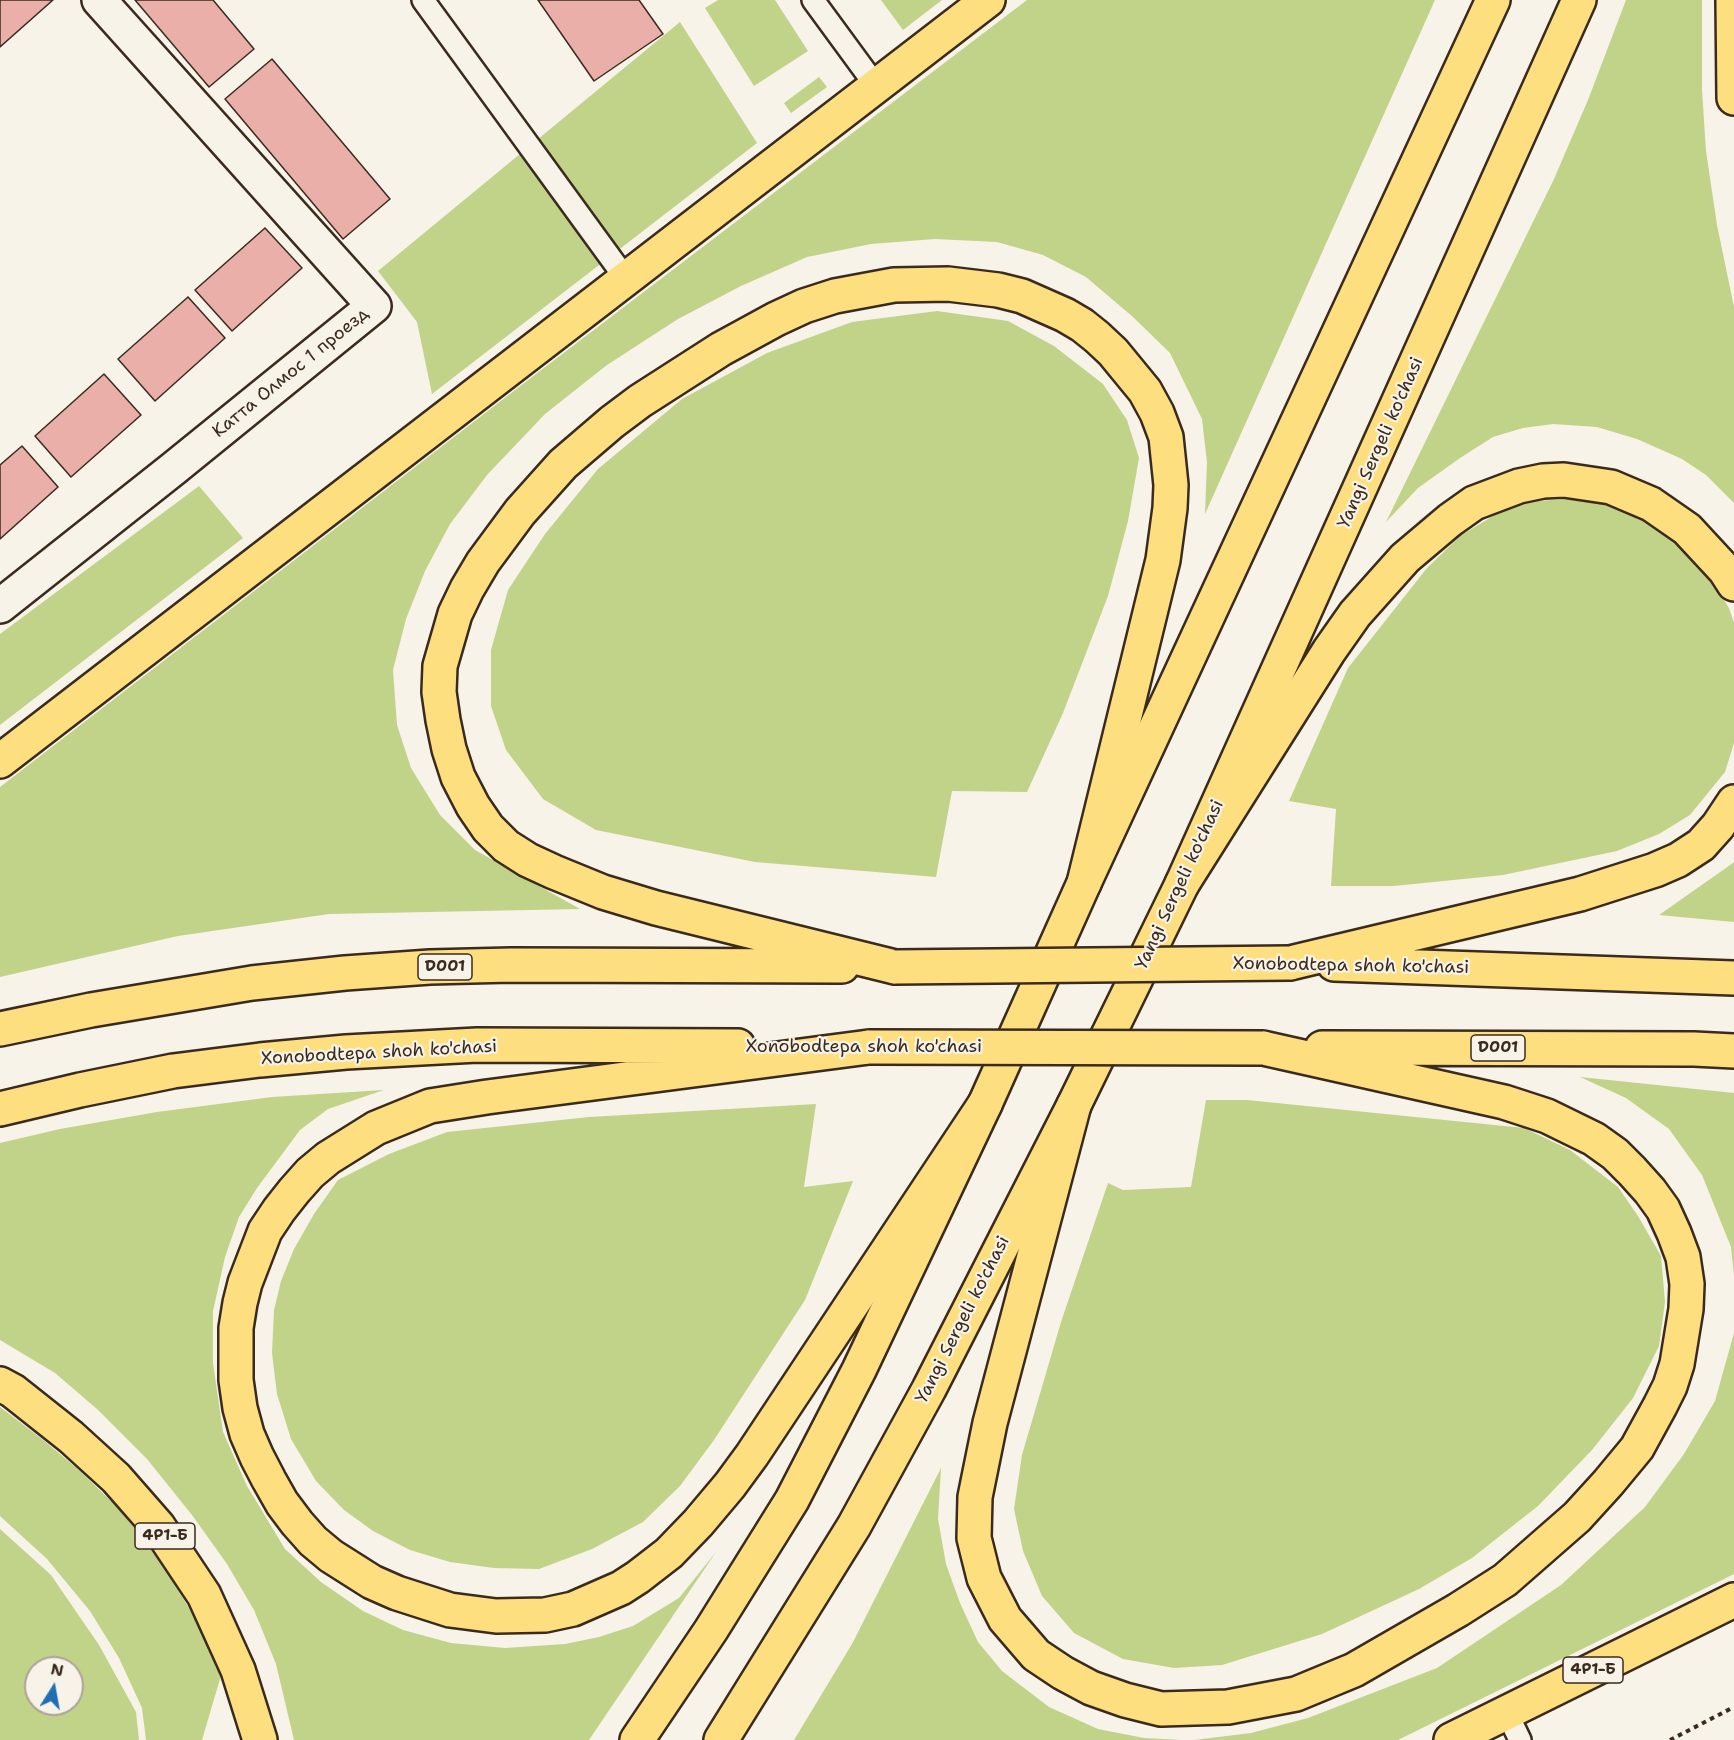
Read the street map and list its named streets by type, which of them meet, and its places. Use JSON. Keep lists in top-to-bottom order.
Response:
{
  "streets": {
    "main road": [
      "Yangi Sergeli ko'chasi",
      "Xonobodtepa shoh ko'chasi",
      "D001",
      "4Р1-Б"
    ],
    "street": ["Катта Олмос 1 проезд"]
  },
  "north": "top"
}
